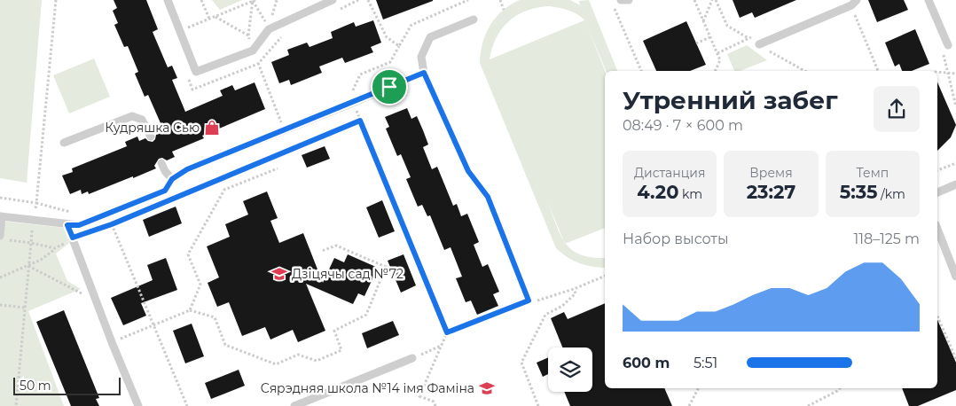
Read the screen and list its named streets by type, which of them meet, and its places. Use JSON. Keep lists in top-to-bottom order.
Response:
{
  "places": {
    "shop": ["Кудряшка Сью"],
    "school or university": ["Дзіцячы сад №72", "Сярэдняя школа №14 імя Фаміна"]
  },
  "scale_bar": "50 m",
  "page": {
    "heading": ["Утренний забег", "08:49 · 7 × 600 m"],
    "stats": [
      ["Дистанция", "4.20 km"],
      ["Время", "23:27"],
      ["Темп", "5:35 /km"]
    ],
    "chart": ["Набор высоты", "118–125 m"],
    "list": [
      {
        "name": "600 m",
        "note": "5:51"
      }
    ],
    "scale": "50 m"
  }
}
